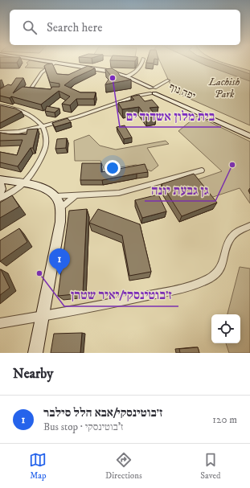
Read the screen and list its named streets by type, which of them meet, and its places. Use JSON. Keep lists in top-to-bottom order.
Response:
{
  "streets": {
    "main road": ["יפה נוף"]
  },
  "parks": ["Lachish Park"],
  "places": ["בית מלון אשדוד ים", "גן גבעת יונה", "ז׳בוטינסקי/יאיר שטרן"],
  "page": {
    "search": "Search here",
    "pins": "1",
    "heading": "Nearby",
    "list": [
      {
        "mark": "1",
        "name": "ז׳בוטינסקי/אבא הלל סילבר",
        "note": "Bus stop · ז'בוטינסקי",
        "value": "120 m"
      }
    ],
    "nav": ["Map", "Directions", "Saved"]
  }
}
